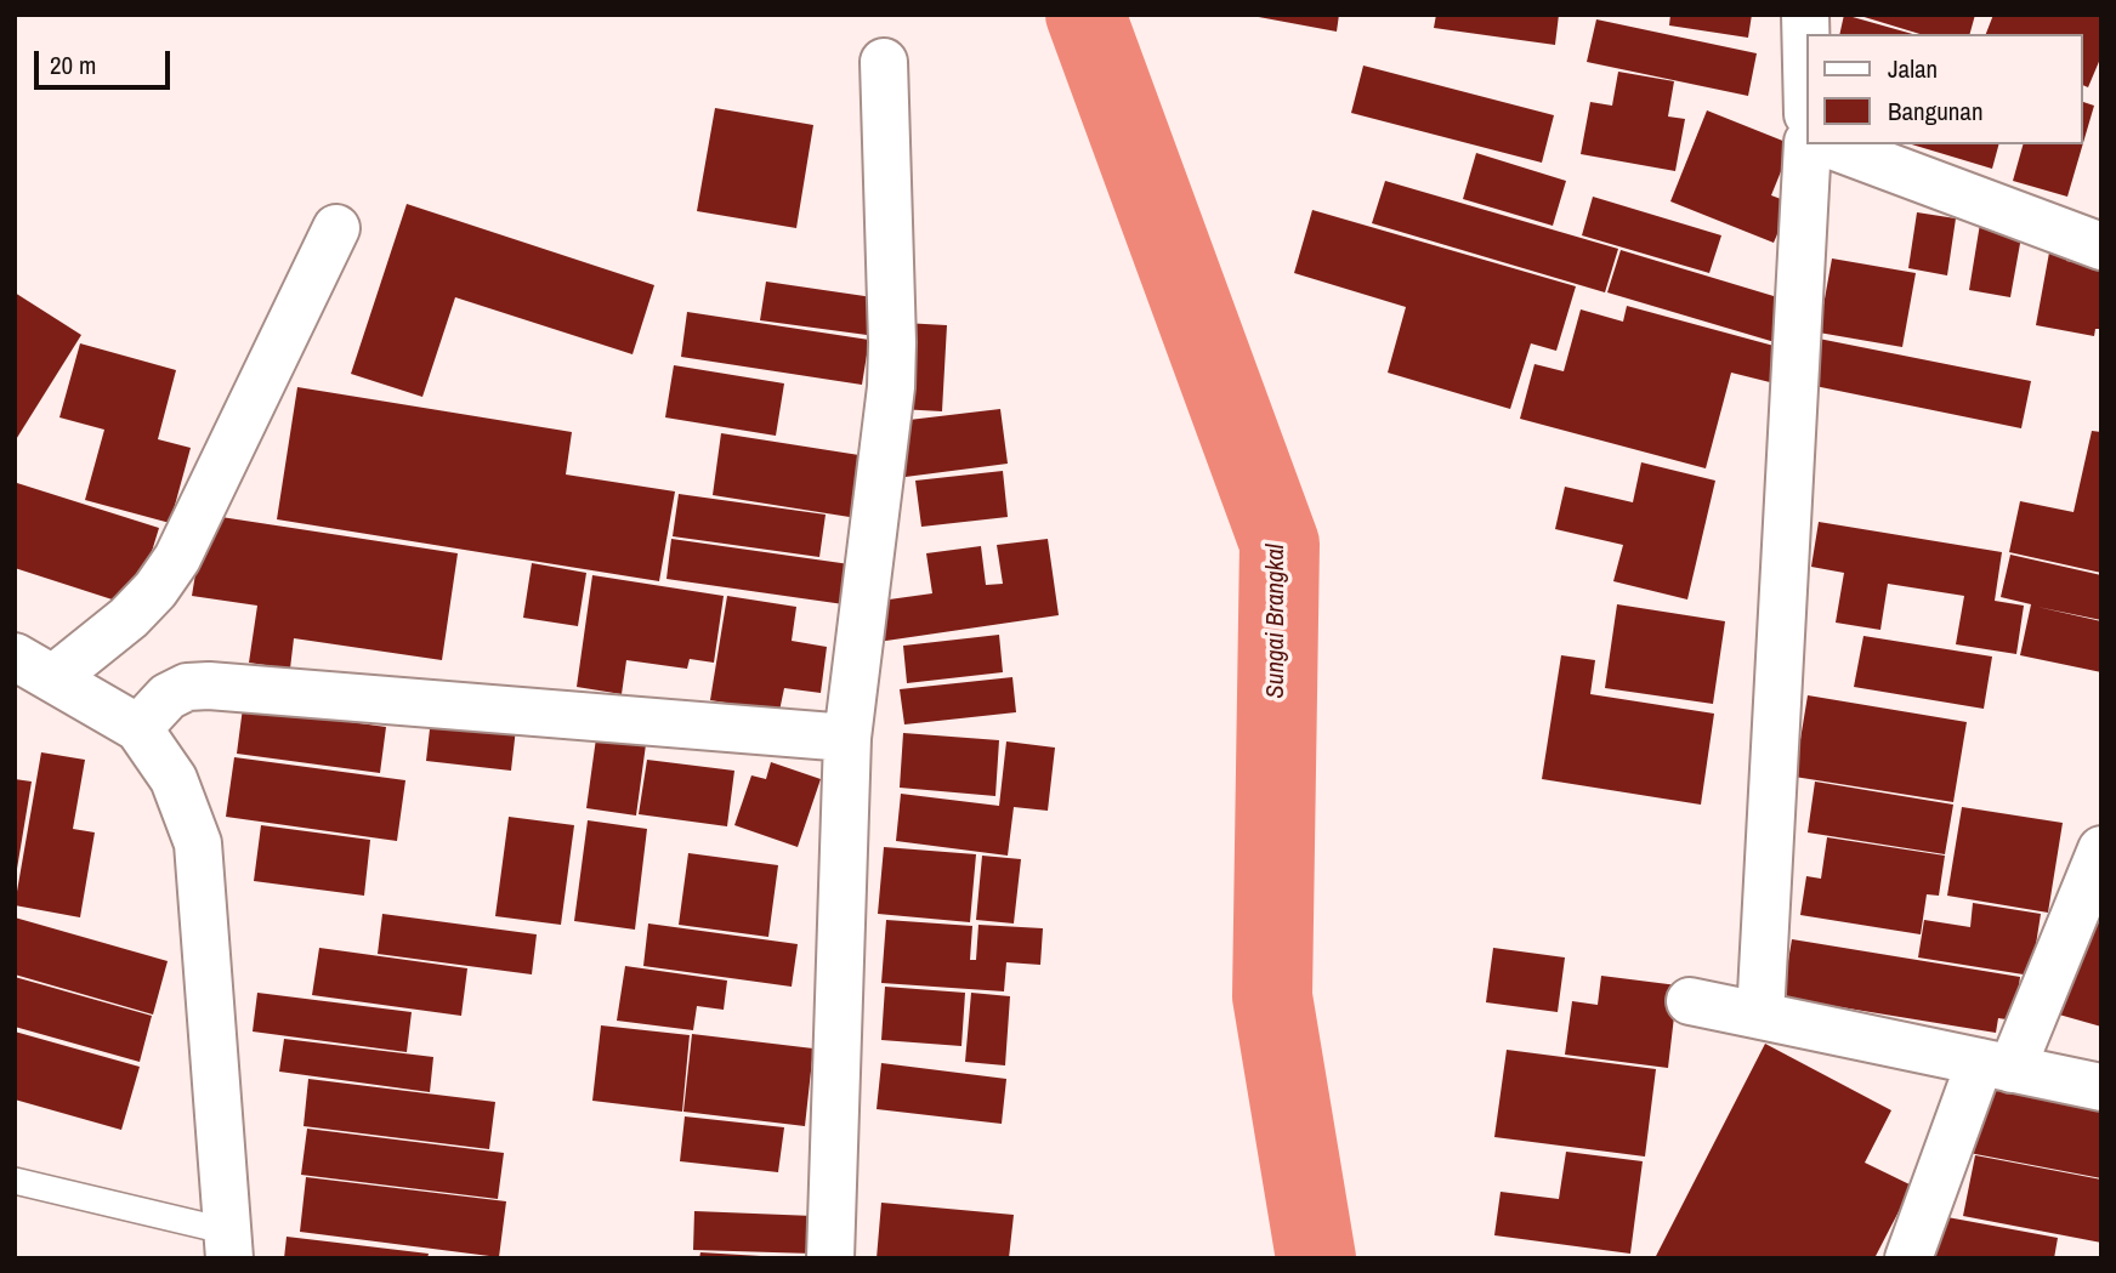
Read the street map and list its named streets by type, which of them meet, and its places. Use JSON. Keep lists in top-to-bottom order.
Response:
{
  "water": ["Sungai Brangkal"],
  "legend": ["Jalan", "Bangunan"],
  "scale_bar": "20 m"
}
